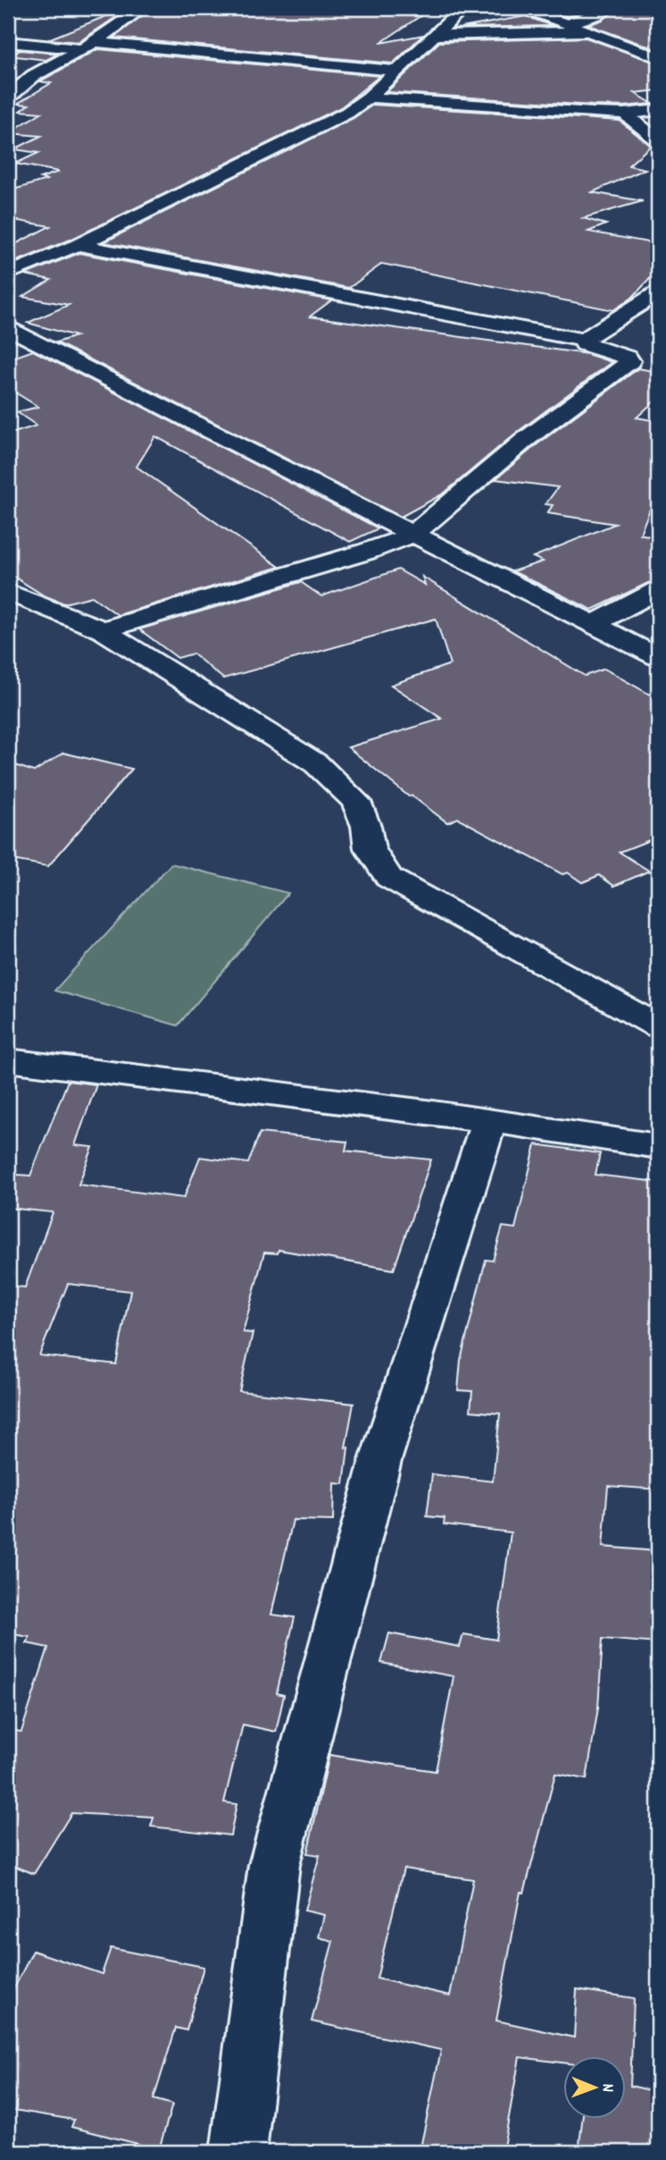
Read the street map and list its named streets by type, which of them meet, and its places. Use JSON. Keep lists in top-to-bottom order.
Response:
{
  "north": "right"
}
